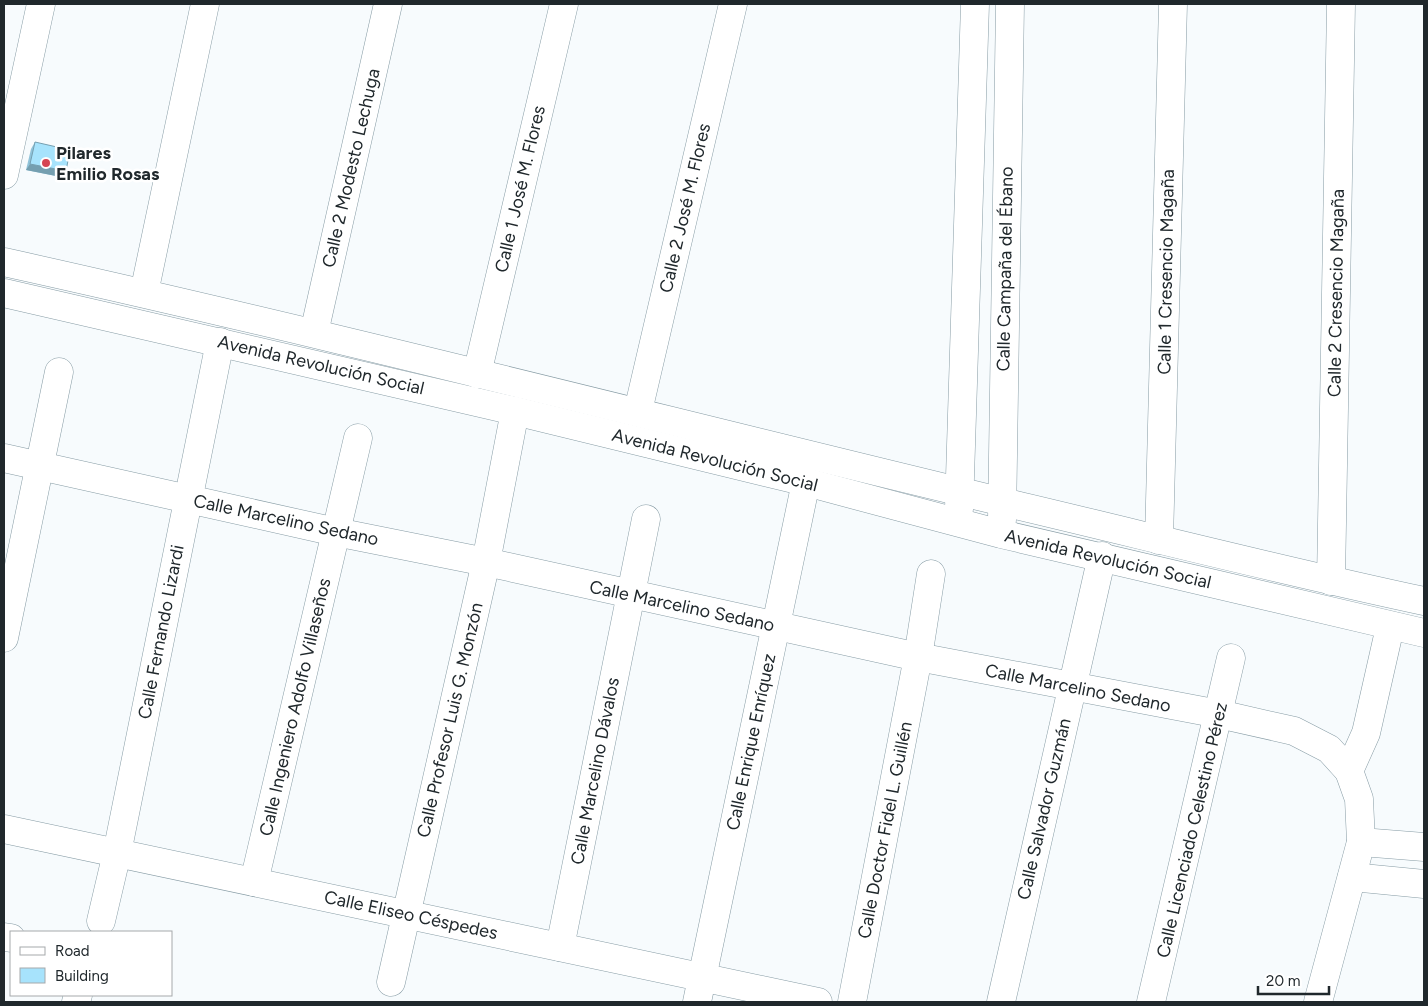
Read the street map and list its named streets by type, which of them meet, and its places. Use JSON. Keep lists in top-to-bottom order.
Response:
{
  "streets": {
    "street": [
      "Calle 2 Modesto Lechuga",
      "Calle 1 José M. Flores",
      "Calle 2 José M. Flores",
      "Calle Campaña del Ébano",
      "Calle 1 Cresencio Magaña",
      "Calle 2 Cresencio Magaña",
      "Avenida Revolución Social",
      "Calle Marcelino Sedano",
      "Calle Fernando Lizardi",
      "Calle Ingeniero Adolfo Villaseños",
      "Calle Profesor Luis G. Monzón",
      "Calle Enrique Enríquez",
      "Calle Marcelino Dávalos",
      "Calle Salvador Guzmán",
      "Calle Doctor Fidel L. Guillén",
      "Calle Licenciado Celestino Pérez",
      "Calle Eliseo Céspedes"
    ]
  },
  "crossings": [
    ["Calle 2 Modesto Lechuga", "Avenida Revolución Social"],
    ["Calle 1 José M. Flores", "Avenida Revolución Social"],
    ["Calle 2 José M. Flores", "Avenida Revolución Social"],
    ["Calle Campaña del Ébano", "Avenida Revolución Social"],
    ["Calle 1 Cresencio Magaña", "Avenida Revolución Social"],
    ["Calle 2 Cresencio Magaña", "Avenida Revolución Social"],
    ["Avenida Revolución Social", "Calle Fernando Lizardi"],
    ["Avenida Revolución Social", "Calle Profesor Luis G. Monzón"],
    ["Avenida Revolución Social", "Calle Enrique Enríquez"],
    ["Avenida Revolución Social", "Calle Salvador Guzmán"],
    ["Calle Marcelino Sedano", "Calle Fernando Lizardi"],
    ["Calle Marcelino Sedano", "Calle Ingeniero Adolfo Villaseños"],
    ["Calle Marcelino Sedano", "Calle Profesor Luis G. Monzón"],
    ["Calle Marcelino Sedano", "Calle Enrique Enríquez"],
    ["Calle Marcelino Sedano", "Calle Marcelino Dávalos"],
    ["Calle Marcelino Sedano", "Calle Salvador Guzmán"],
    ["Calle Marcelino Sedano", "Calle Doctor Fidel L. Guillén"],
    ["Calle Marcelino Sedano", "Calle Licenciado Celestino Pérez"],
    ["Calle Fernando Lizardi", "Calle Eliseo Céspedes"],
    ["Calle Ingeniero Adolfo Villaseños", "Calle Eliseo Céspedes"],
    ["Calle Profesor Luis G. Monzón", "Calle Eliseo Céspedes"],
    ["Calle Enrique Enríquez", "Calle Eliseo Céspedes"],
    ["Calle Marcelino Dávalos", "Calle Eliseo Céspedes"]
  ],
  "places": ["Pilares Emilio Rosas"],
  "legend": ["Road", "Building"],
  "scale_bar": "20 m"
}
